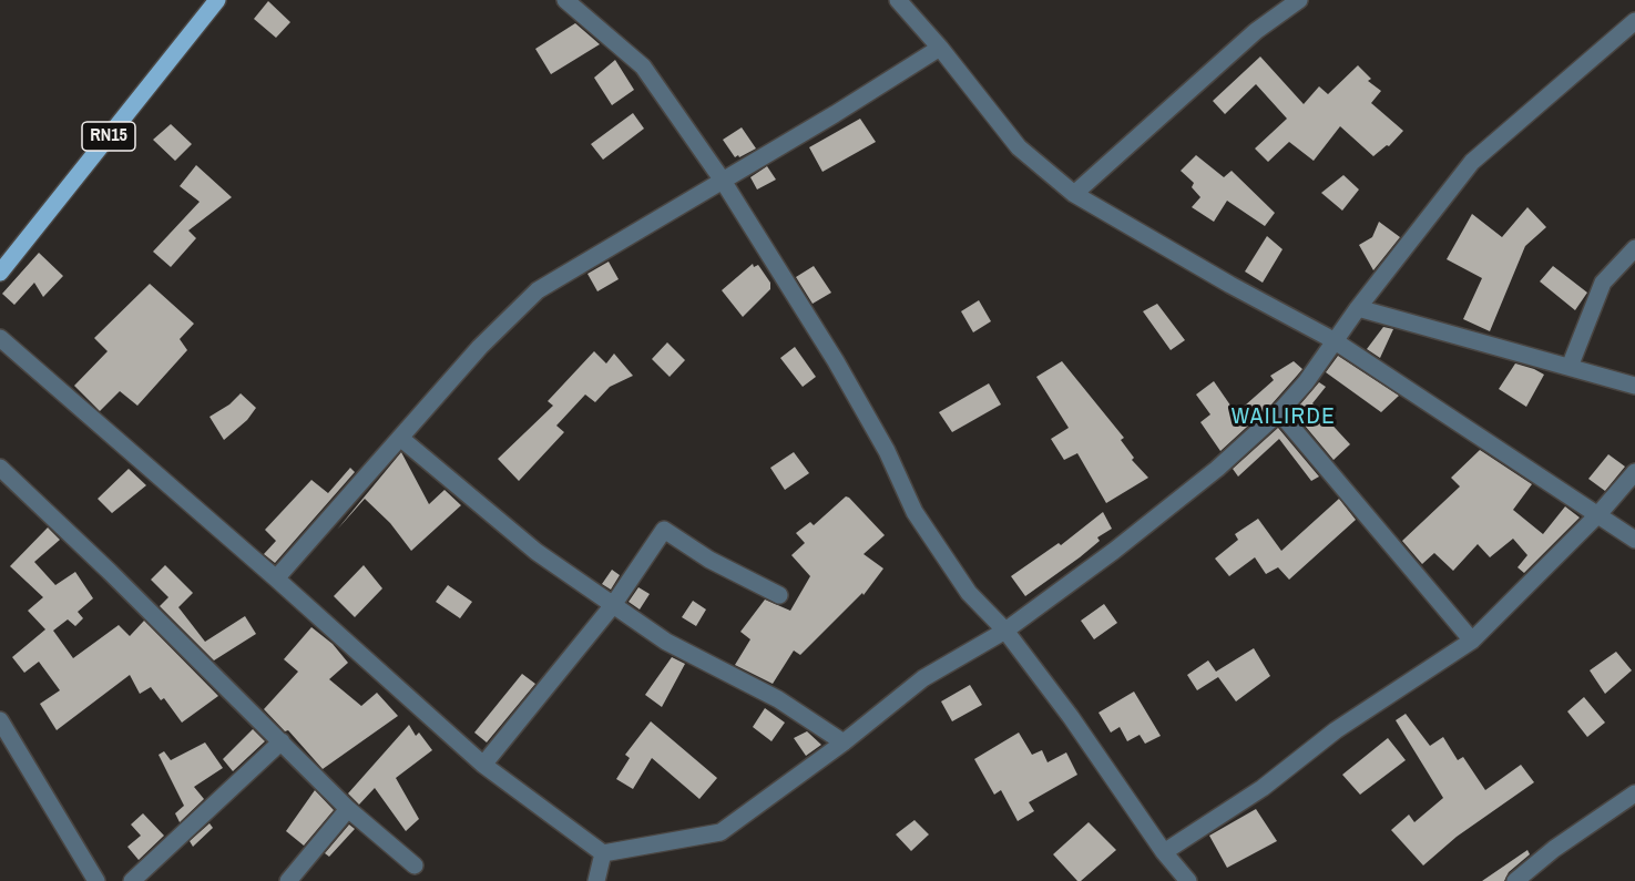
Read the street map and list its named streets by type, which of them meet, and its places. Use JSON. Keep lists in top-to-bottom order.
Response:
{
  "streets": {
    "main road": ["RN15"]
  },
  "districts": ["WAILIRDE"]
}
